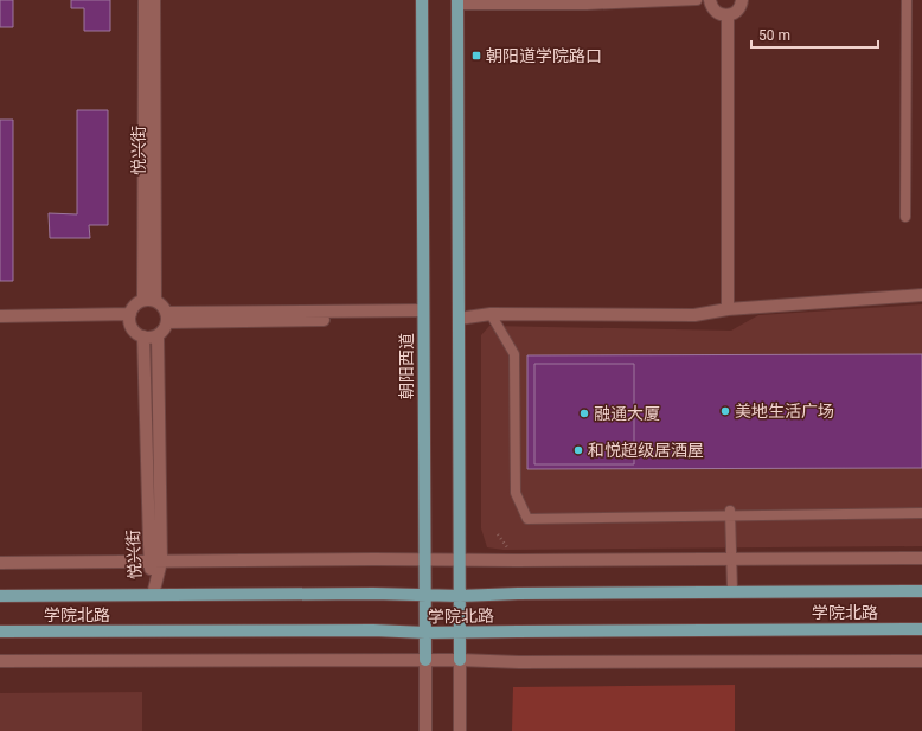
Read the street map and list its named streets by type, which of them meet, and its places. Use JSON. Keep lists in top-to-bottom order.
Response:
{
  "streets": {
    "main road": ["朝阳西道", "学院北路"],
    "street": ["悦兴街"]
  },
  "crossings": [
    ["悦兴街", "学院北路"],
    ["朝阳西道", "学院北路"]
  ],
  "places": {
    "transit": ["朝阳道学院路口"],
    "other": ["美地生活广场", "融通大厦", "和悦超级居酒屋"]
  },
  "scale_bar": "50 m"
}
